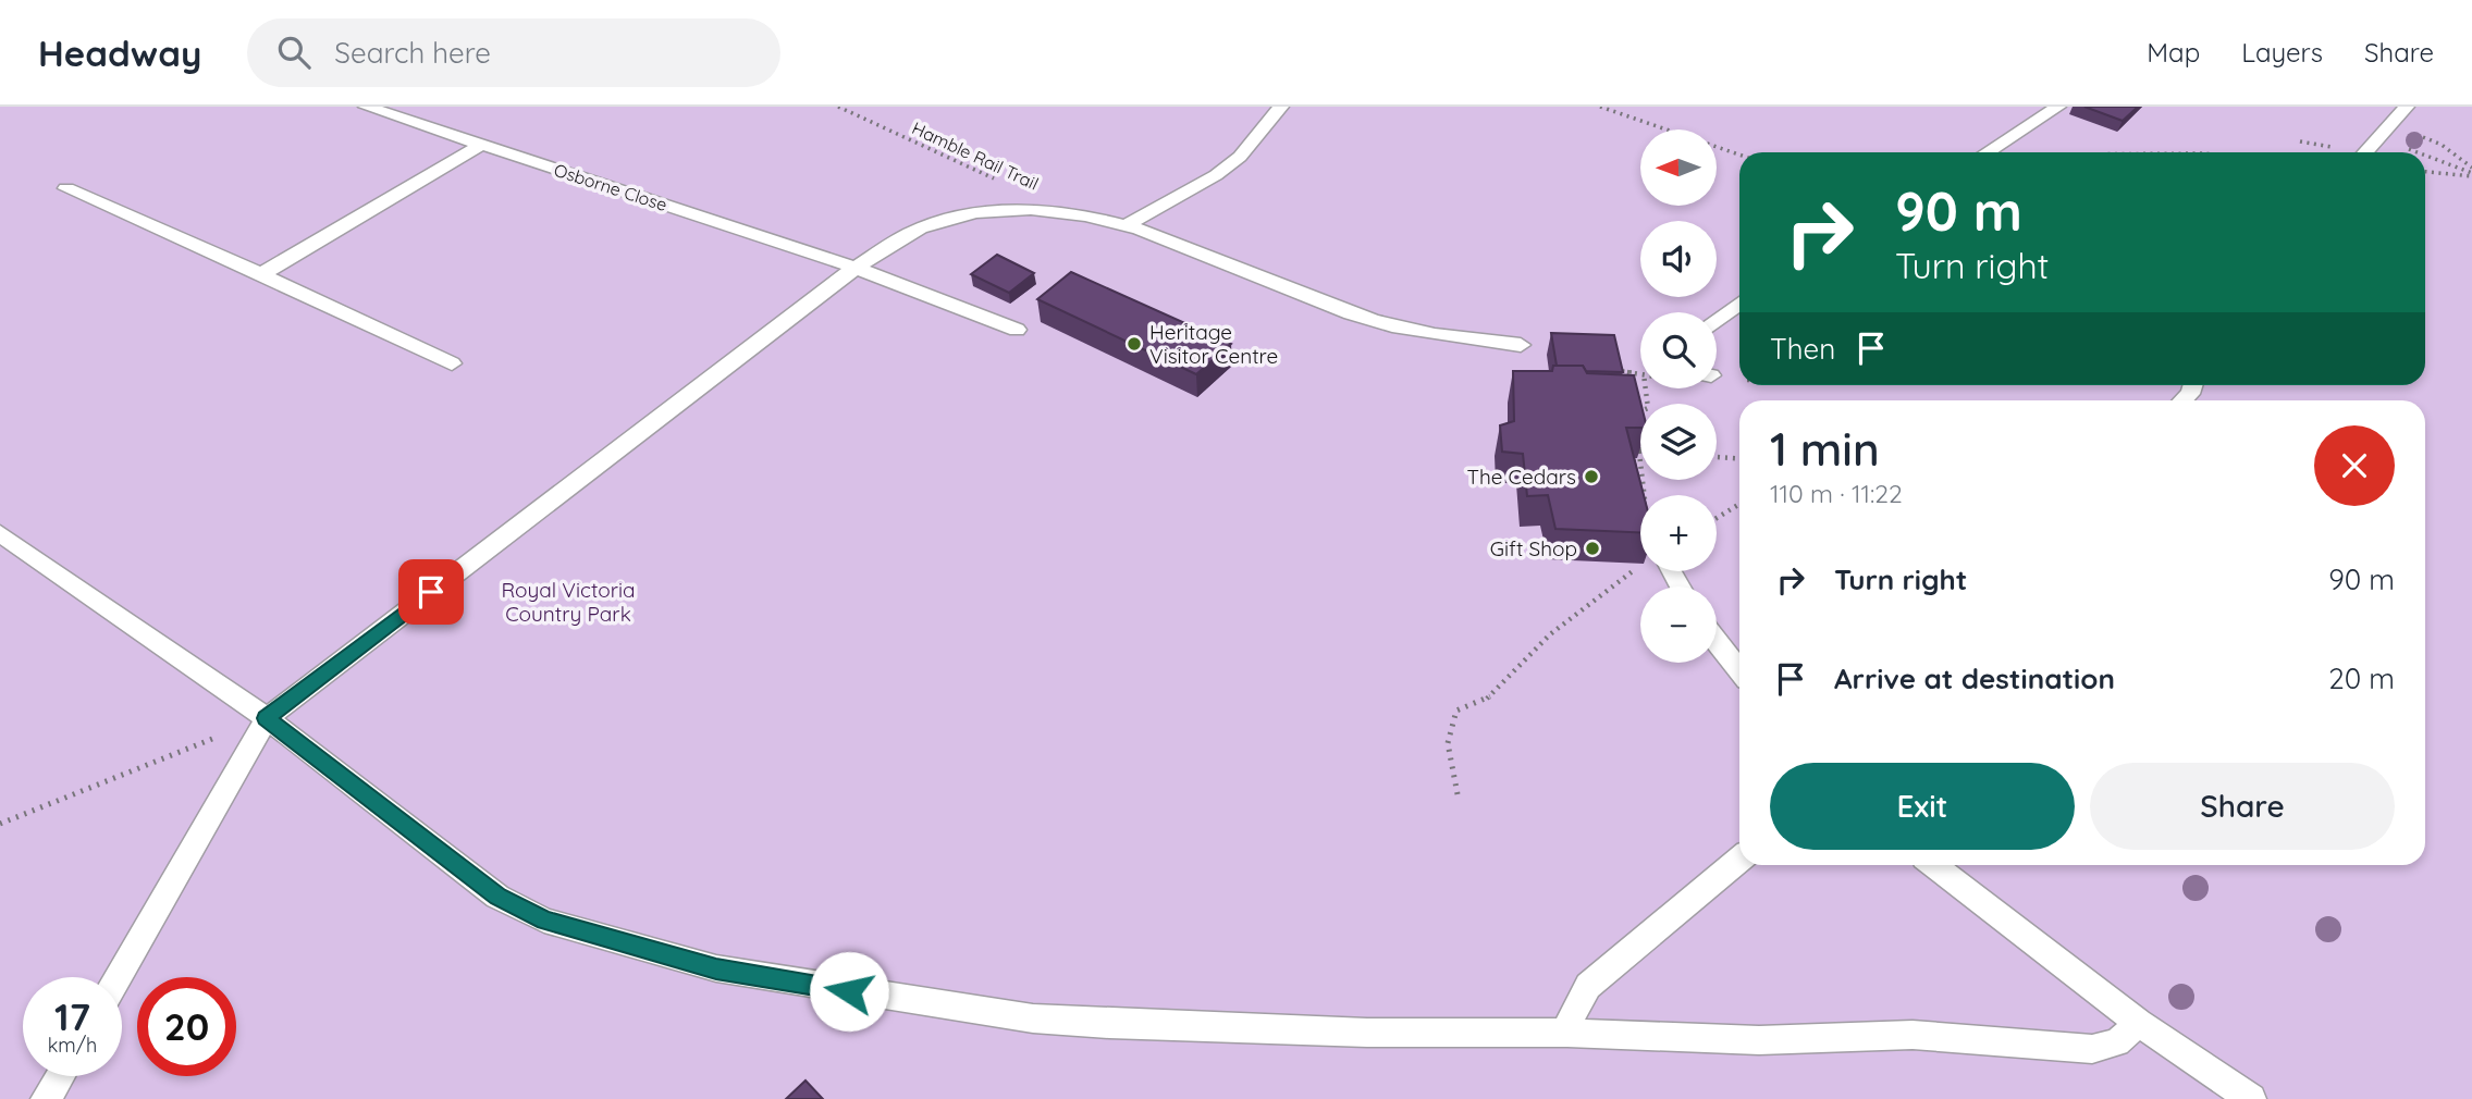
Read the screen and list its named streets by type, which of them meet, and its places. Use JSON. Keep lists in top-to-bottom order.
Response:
{
  "streets": {
    "lane": ["Osborne Close"],
    "path": ["Hamble Rail Trail"]
  },
  "parks": ["Royal Victoria Country Park"],
  "places": ["Heritage Visitor Centre", "The Cedars", "Gift Shop"],
  "north": "left",
  "page": {
    "header": "Headway",
    "search": "Search here",
    "nav": ["Map", "Layers", "Share"],
    "map_buttons": ["+", "−"],
    "turn": ["90 m", "Turn right"],
    "then": "Then",
    "heading": ["1 min", "110 m · 11:22"],
    "list": [
      {
        "name": "Turn right",
        "value": "90 m"
      },
      {
        "name": "Arrive at destination",
        "value": "20 m"
      }
    ],
    "buttons": ["Exit", "Share"],
    "speed": "17 km/h",
    "limit": "20"
  }
}
